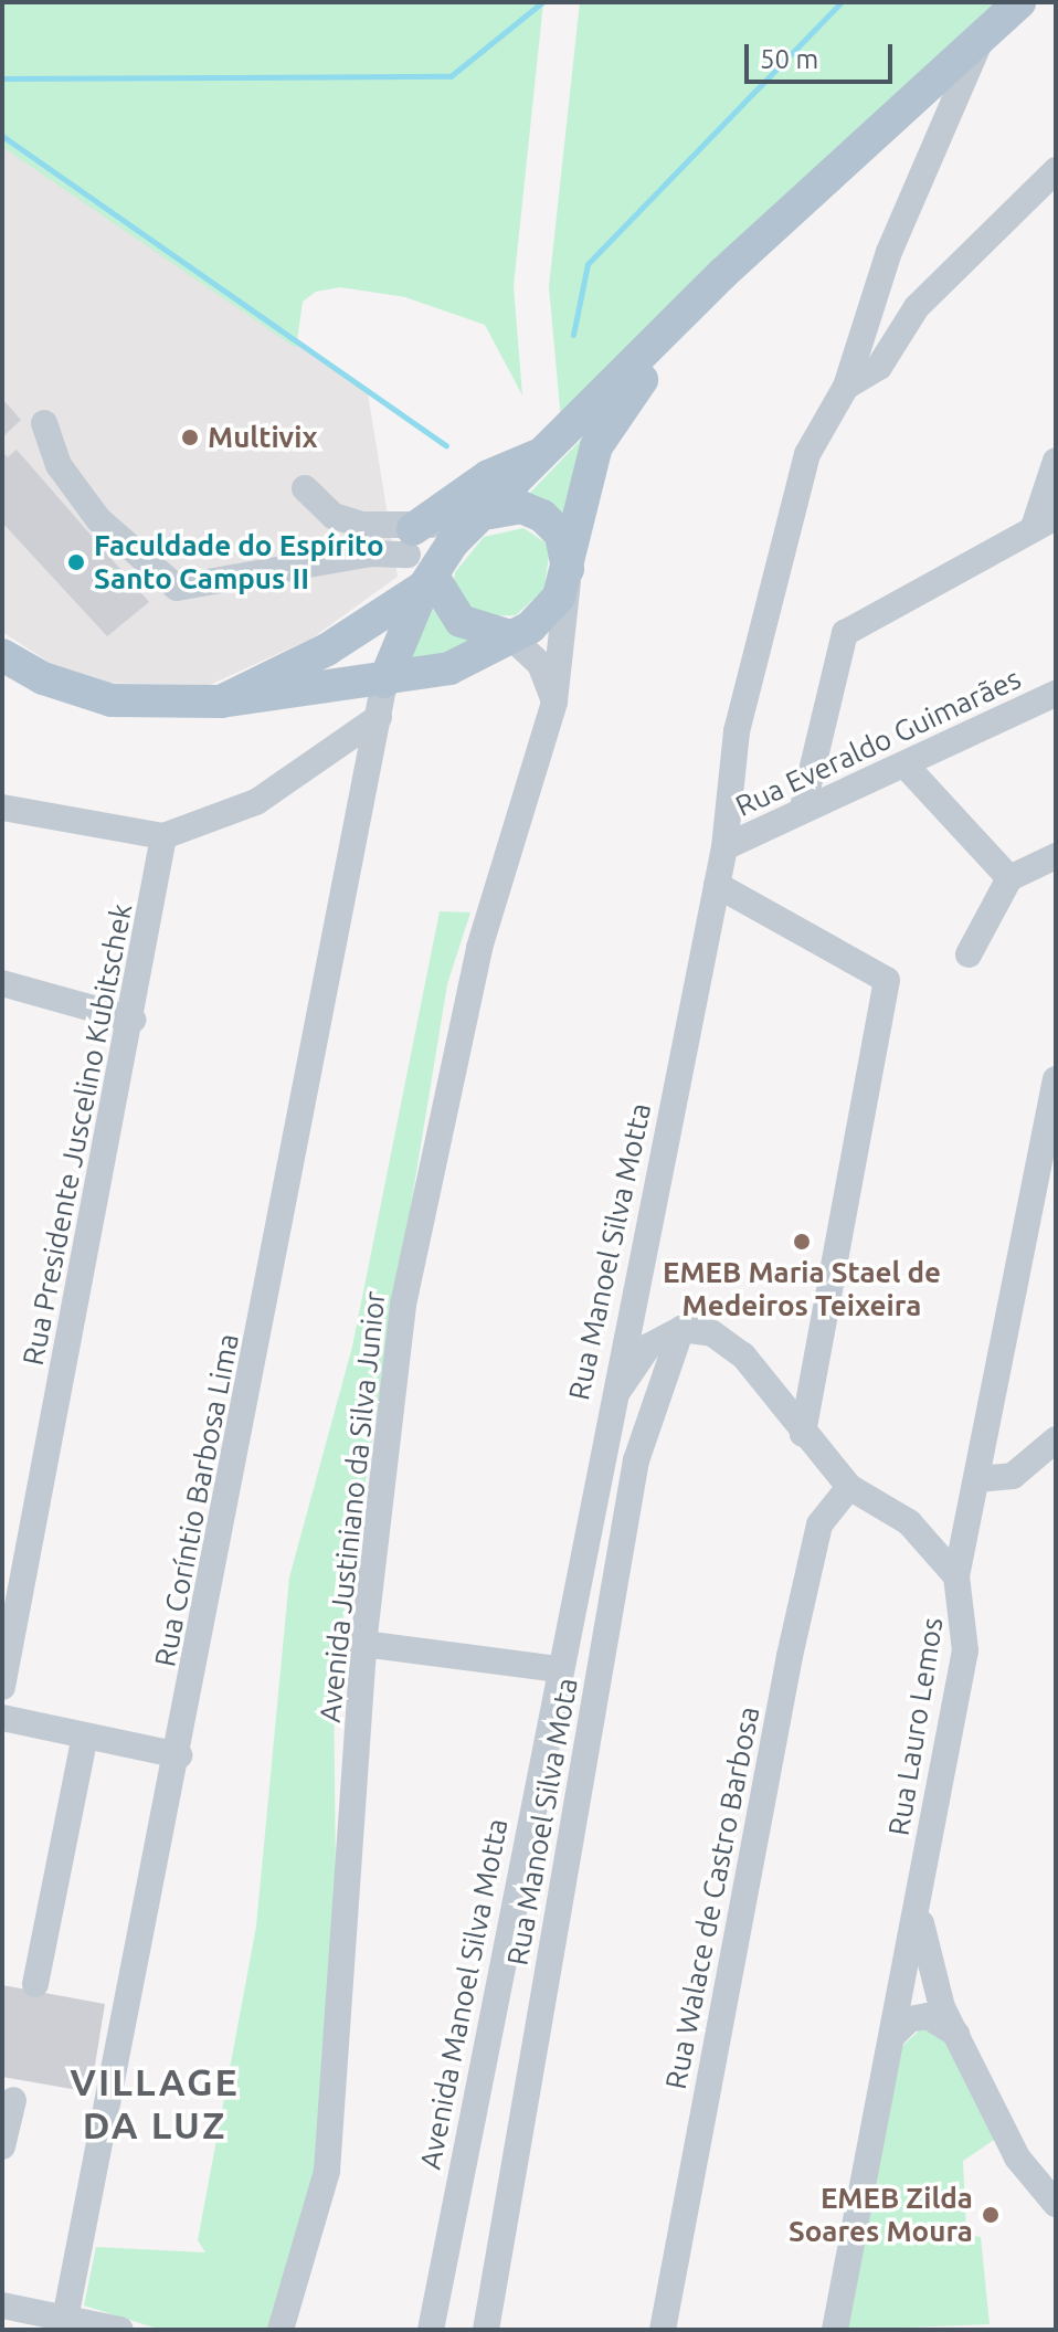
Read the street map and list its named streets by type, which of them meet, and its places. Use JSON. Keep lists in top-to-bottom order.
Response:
{
  "streets": {
    "street": [
      "Rua Everaldo Guimarães",
      "Rua Presidente Juscelino Kubitschek",
      "Rua Manoel Silva Motta",
      "Rua Coríntio Barbosa Lima",
      "Avenida Justiniano da Silva Junior",
      "Rua Lauro Lemos",
      "Rua Manoel Silva Mota",
      "Rua Walace de Castro Barbosa",
      "Avenida Manoel Silva Motta"
    ]
  },
  "crossings": [
    ["Rua Everaldo Guimarães", "Rua Manoel Silva Motta"],
    ["Rua Manoel Silva Motta", "Avenida Manoel Silva Motta"]
  ],
  "districts": ["VILLAGE DA LUZ"],
  "places": [
    "Multivix",
    "Faculdade do Espírito Santo Campus II",
    "EMEB Maria Stael de Medeiros Teixeira",
    "EMEB Zilda Soares Moura"
  ],
  "scale_bar": "50 m"
}
